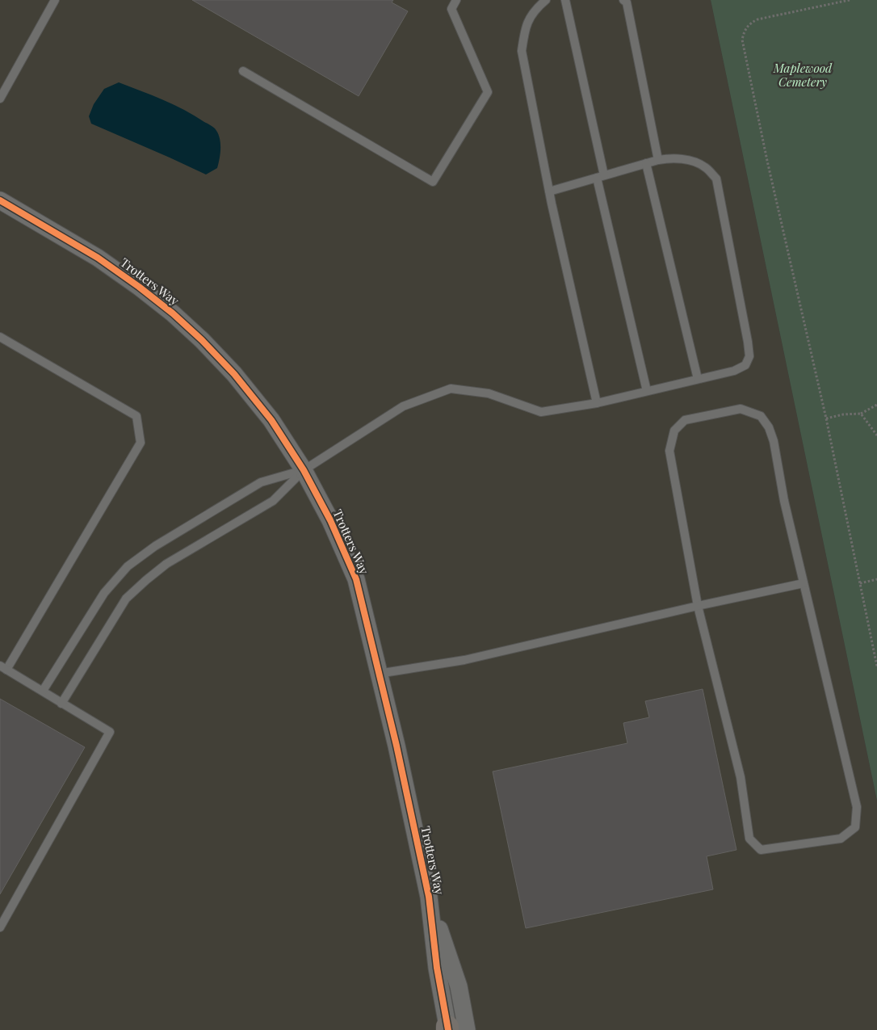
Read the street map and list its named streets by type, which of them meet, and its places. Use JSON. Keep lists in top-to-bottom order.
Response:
{
  "streets": {
    "street": ["Trotters Way"]
  },
  "parks": ["Maplewood Cemetery"]
}
